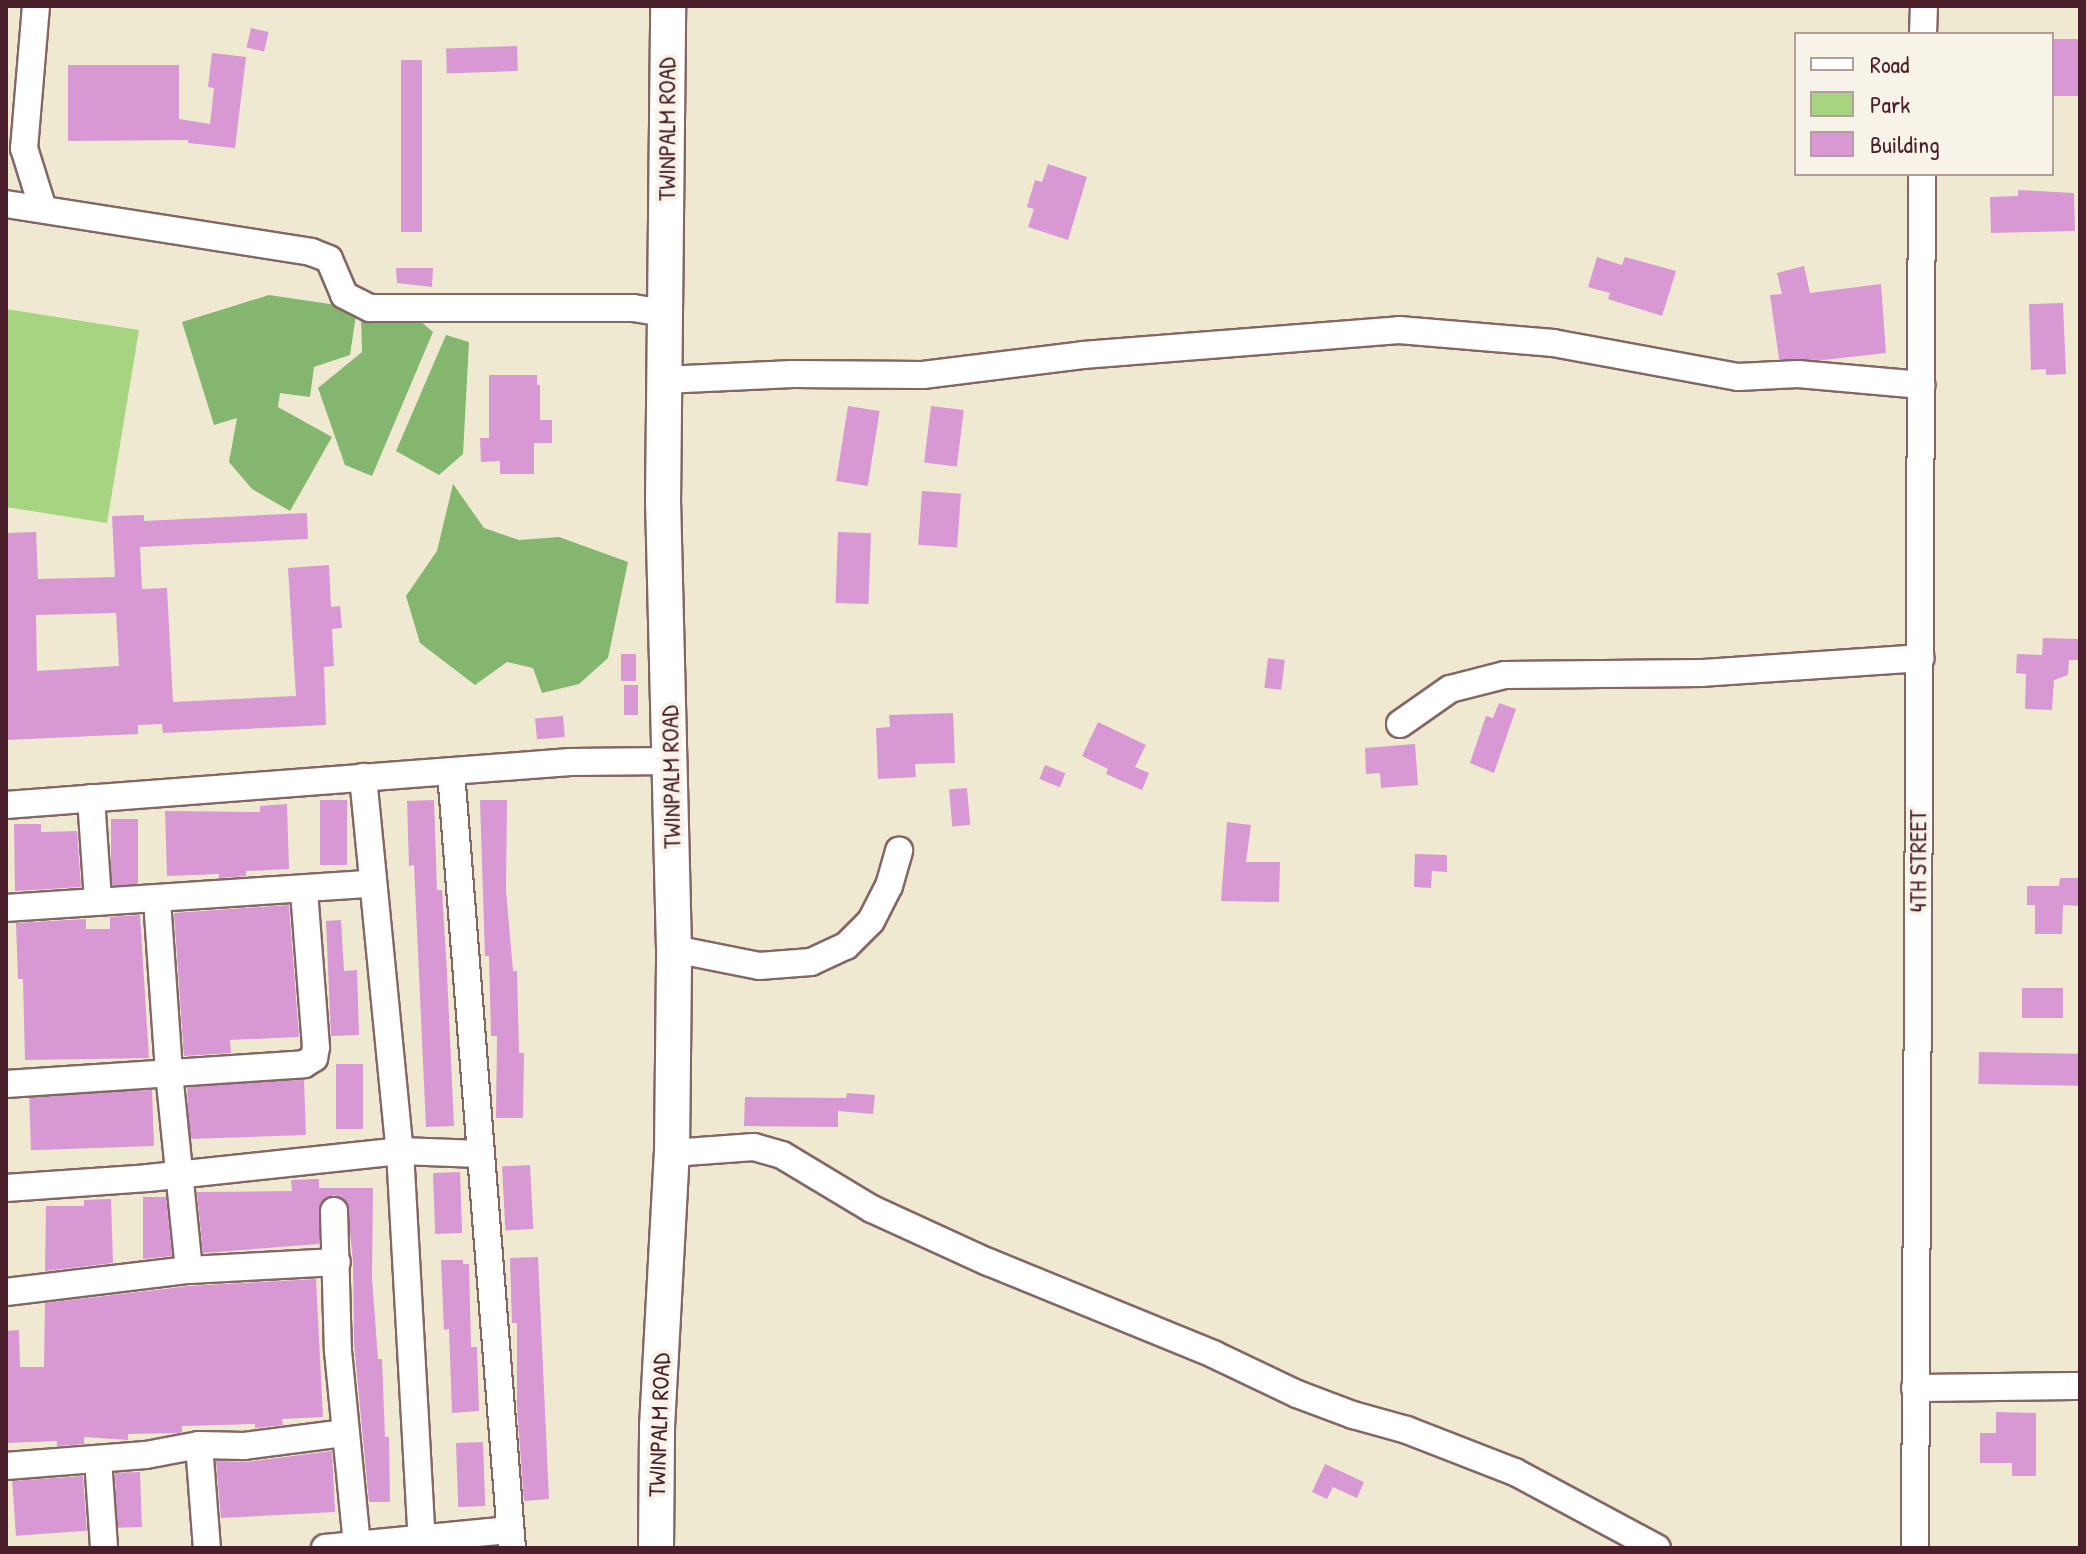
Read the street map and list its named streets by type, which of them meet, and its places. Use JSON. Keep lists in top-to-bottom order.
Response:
{
  "streets": {
    "main road": ["TWINPALM ROAD"],
    "street": ["4TH STREET"]
  },
  "legend": ["Road", "Park", "Building"]
}
